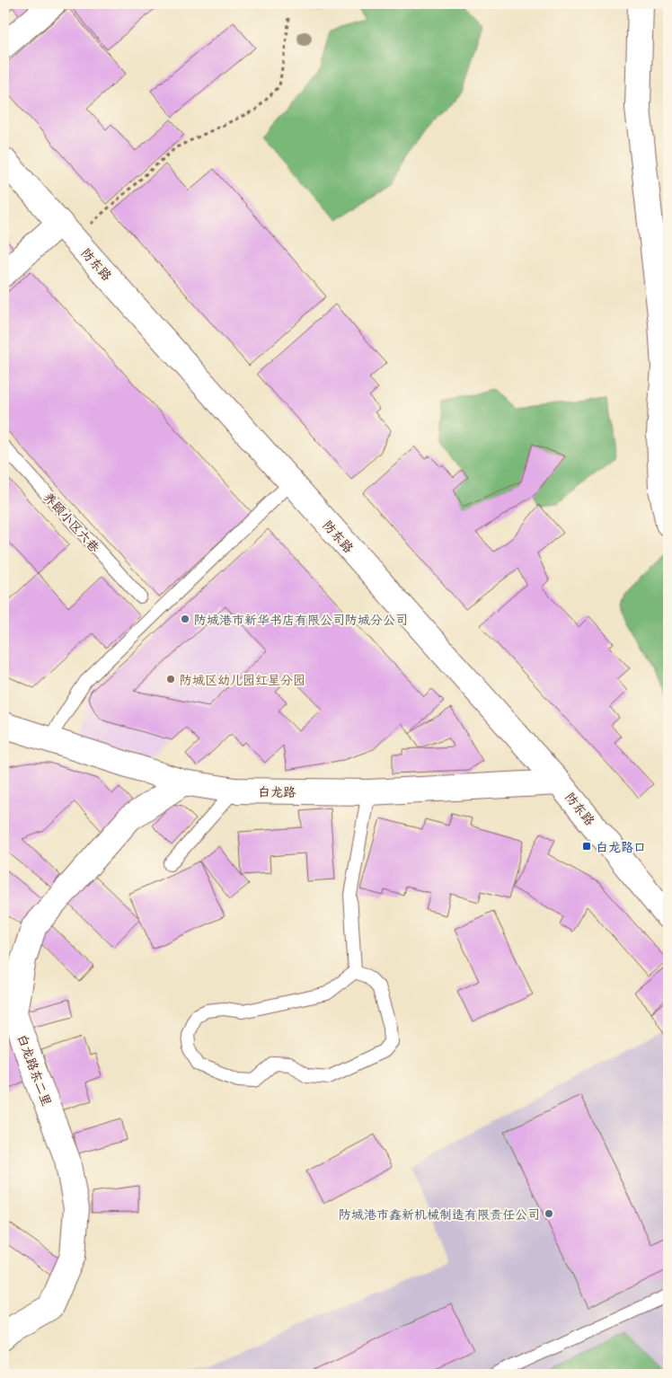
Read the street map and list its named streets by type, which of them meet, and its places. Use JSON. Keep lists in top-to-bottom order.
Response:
{
  "streets": {
    "street": ["防东路", "白龙路", "白龙路东二里"],
    "lane": ["养颐小区六巷"]
  },
  "crossings": [
    ["防东路", "白龙路"],
    ["白龙路", "白龙路东二里"]
  ],
  "places": {
    "other": ["防城港市新华书店有限公司防城分公司", "防城区幼儿园红星分园", "防城港市鑫新机械制造有限责任公司"],
    "transit": ["白龙路口"]
  }
}
